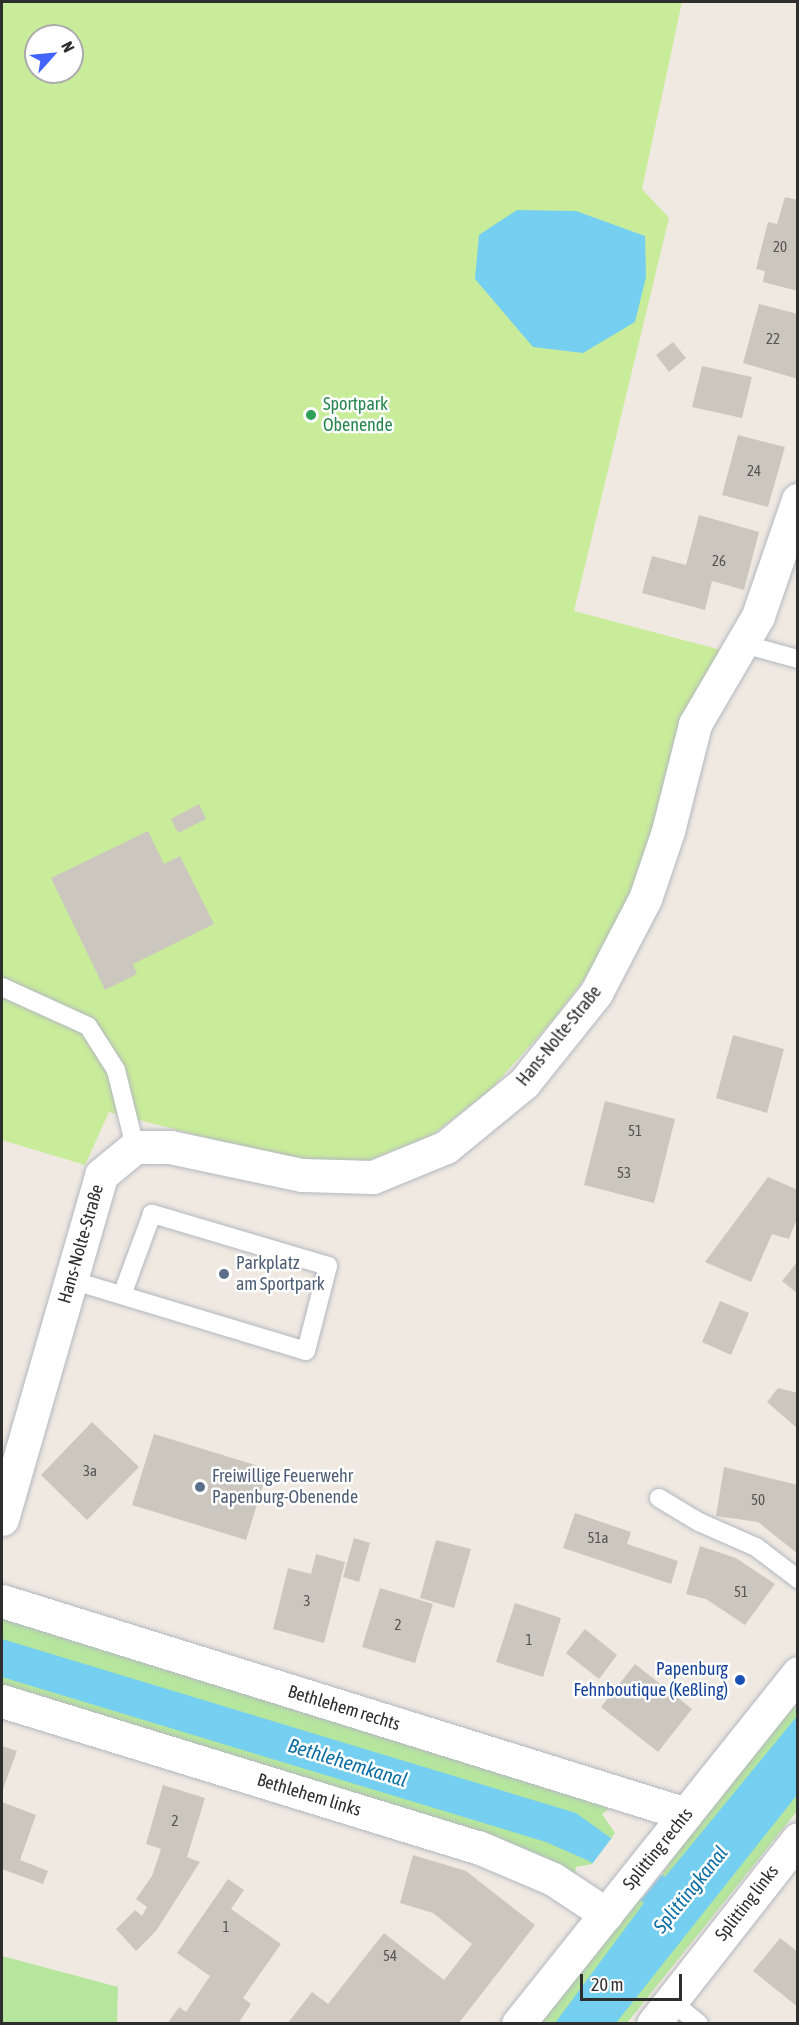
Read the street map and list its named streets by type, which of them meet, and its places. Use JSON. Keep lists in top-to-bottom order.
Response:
{
  "streets": {
    "street": [
      "Hans-Nolte-Straße",
      "Bethlehem rechts",
      "Bethlehem links",
      "Splitting rechts",
      "Splitting links"
    ]
  },
  "crossings": [
    ["Bethlehem rechts", "Splitting rechts"],
    ["Bethlehem links", "Splitting rechts"]
  ],
  "water": ["Bethlehemkanal", "Splittingkanal"],
  "places": [
    "Sportpark Obenende",
    "Parkplatz am Sportpark",
    "Freiwillige Feuerwehr Papenburg-Obenende",
    "Papenburg Fehnboutique (Keßling)"
  ],
  "house_numbers": [
    "20",
    "22",
    "24",
    "26",
    "51",
    "53",
    "3a",
    "50",
    "51a",
    "51",
    "3",
    "2",
    "1",
    "2",
    "1",
    "54"
  ],
  "scale_bar": "20 m",
  "north": "top right"
}
